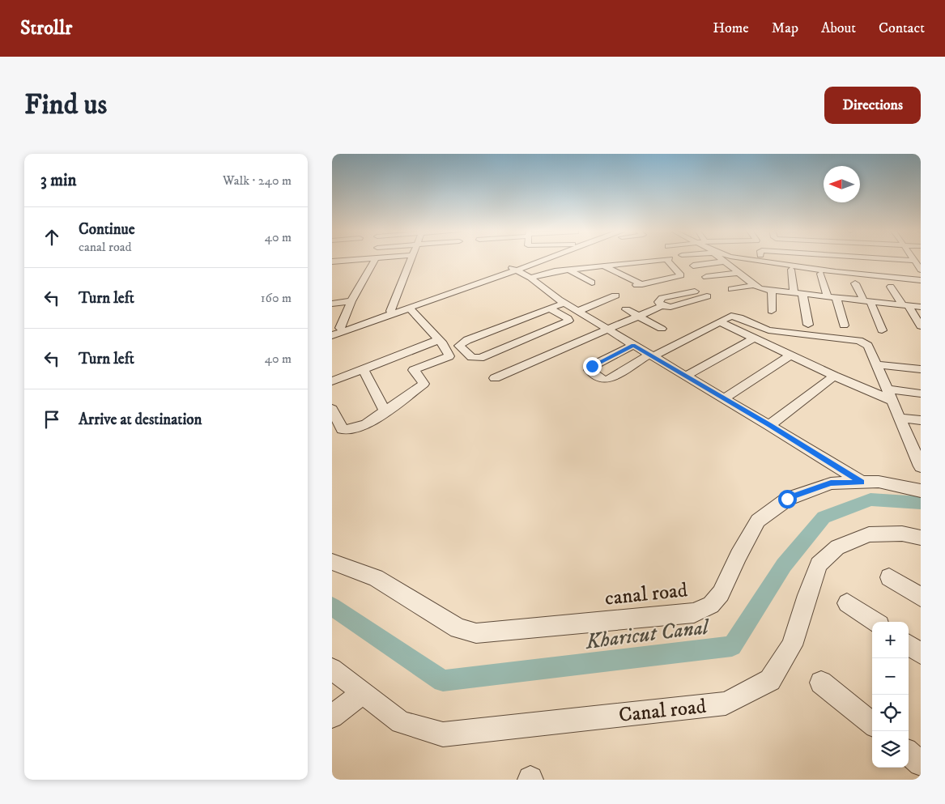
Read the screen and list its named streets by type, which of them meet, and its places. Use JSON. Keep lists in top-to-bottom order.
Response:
{
  "streets": {
    "street": ["canal road", "Canal road"]
  },
  "water": ["Kharicut Canal"],
  "north": "left",
  "page": {
    "header": "Strollr",
    "nav": [
      "Home",
      "Map",
      "About",
      "Contact"
    ],
    "buttons": "Directions",
    "title": "Find us",
    "heading": ["3 min", "Walk · 240 m"],
    "list": [
      ["Continue", "canal road", "40 m"],
      ["Turn left", "160 m"],
      ["Turn left", "40 m"],
      "Arrive at destination"
    ],
    "map_buttons": ["+", "−"]
  }
}
